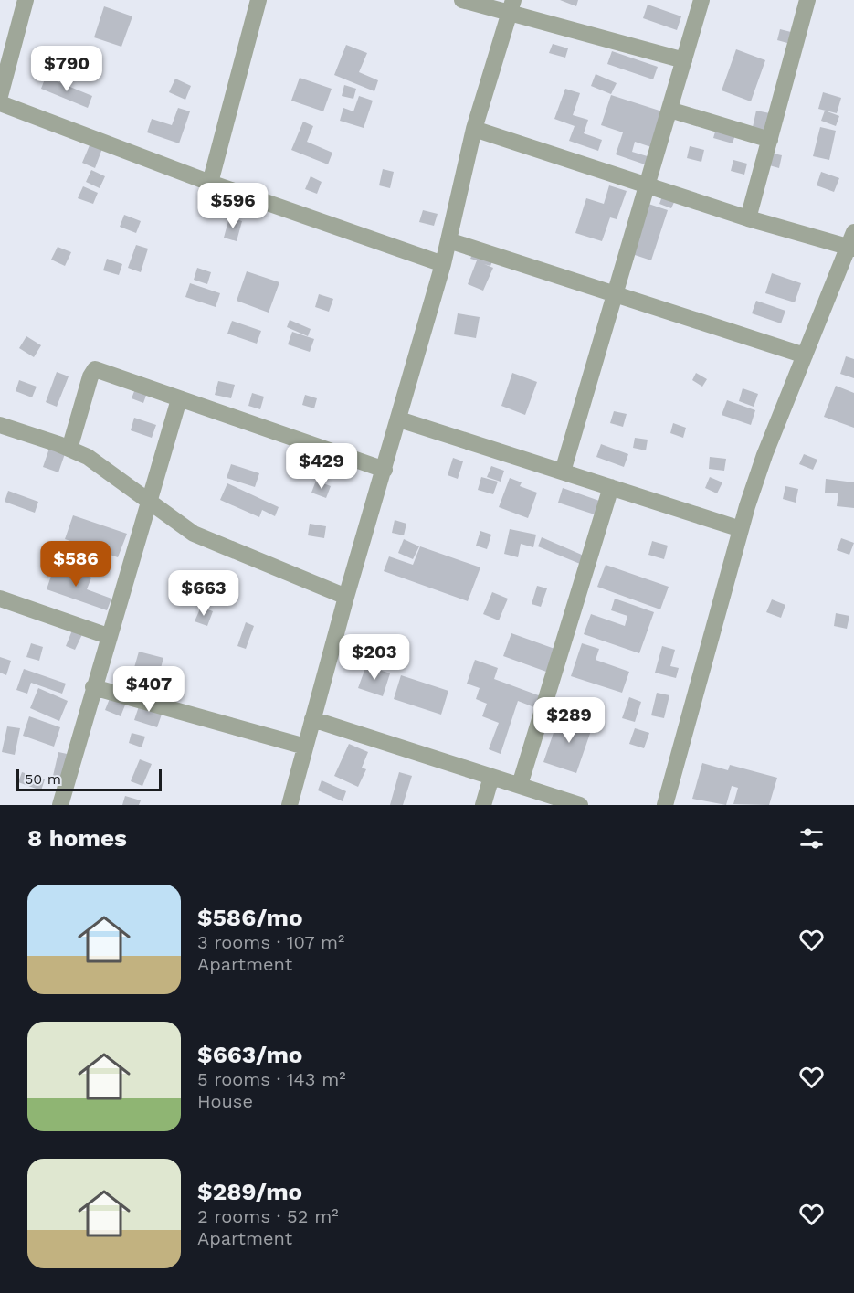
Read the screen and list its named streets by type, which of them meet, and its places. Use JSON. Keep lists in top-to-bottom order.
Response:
{
  "scale_bar": "50 m",
  "page": {
    "price": [
      "$790",
      "$596",
      "$429",
      "$586",
      "$663",
      "$203",
      "$407",
      "$289"
    ],
    "scale": "50 m",
    "heading": "8 homes",
    "list": [
      {
        "name": "$586/mo",
        "note": "3 rooms · 107 m² · Apartment"
      },
      {
        "name": "$663/mo",
        "note": "5 rooms · 143 m² · House"
      },
      {
        "name": "$289/mo",
        "note": "2 rooms · 52 m² · Apartment"
      }
    ]
  }
}
